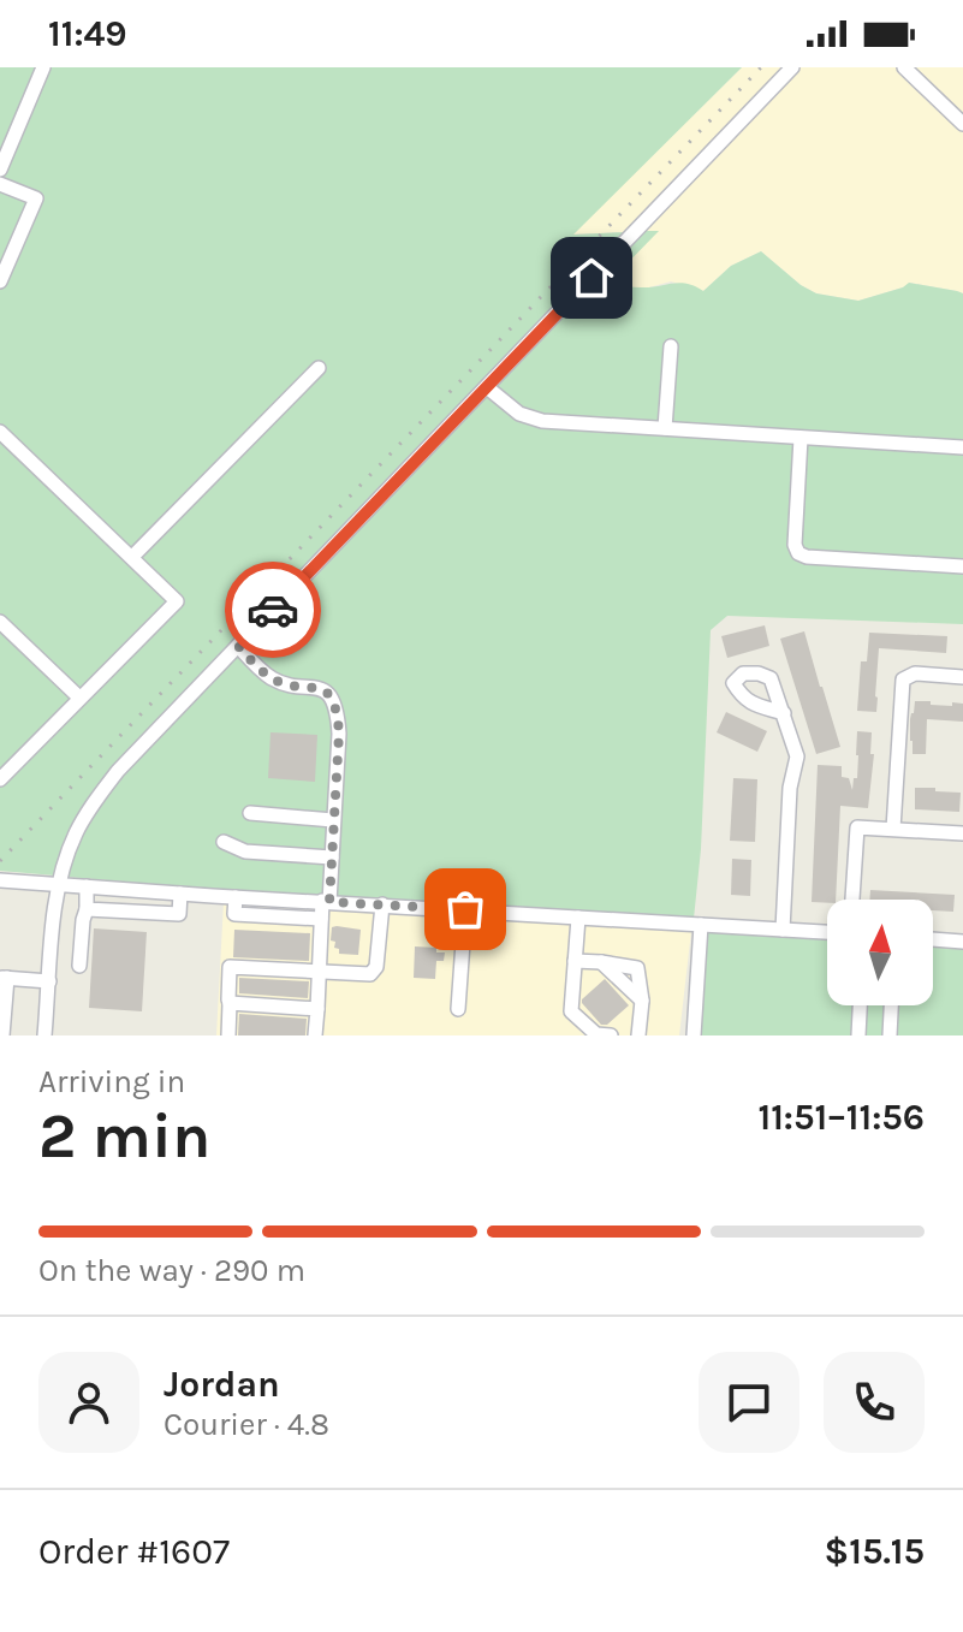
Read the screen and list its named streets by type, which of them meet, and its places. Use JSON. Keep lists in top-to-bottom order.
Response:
{
  "north": "top",
  "page": {
    "status": "11:49",
    "heading": ["2 min", "Arriving in", "11:51–11:56"],
    "panel": [
      "Jordan",
      "Courier · 4.8",
      "Order #1607",
      "$15.15"
    ],
    "bar": "On the way · 290 m"
  }
}
